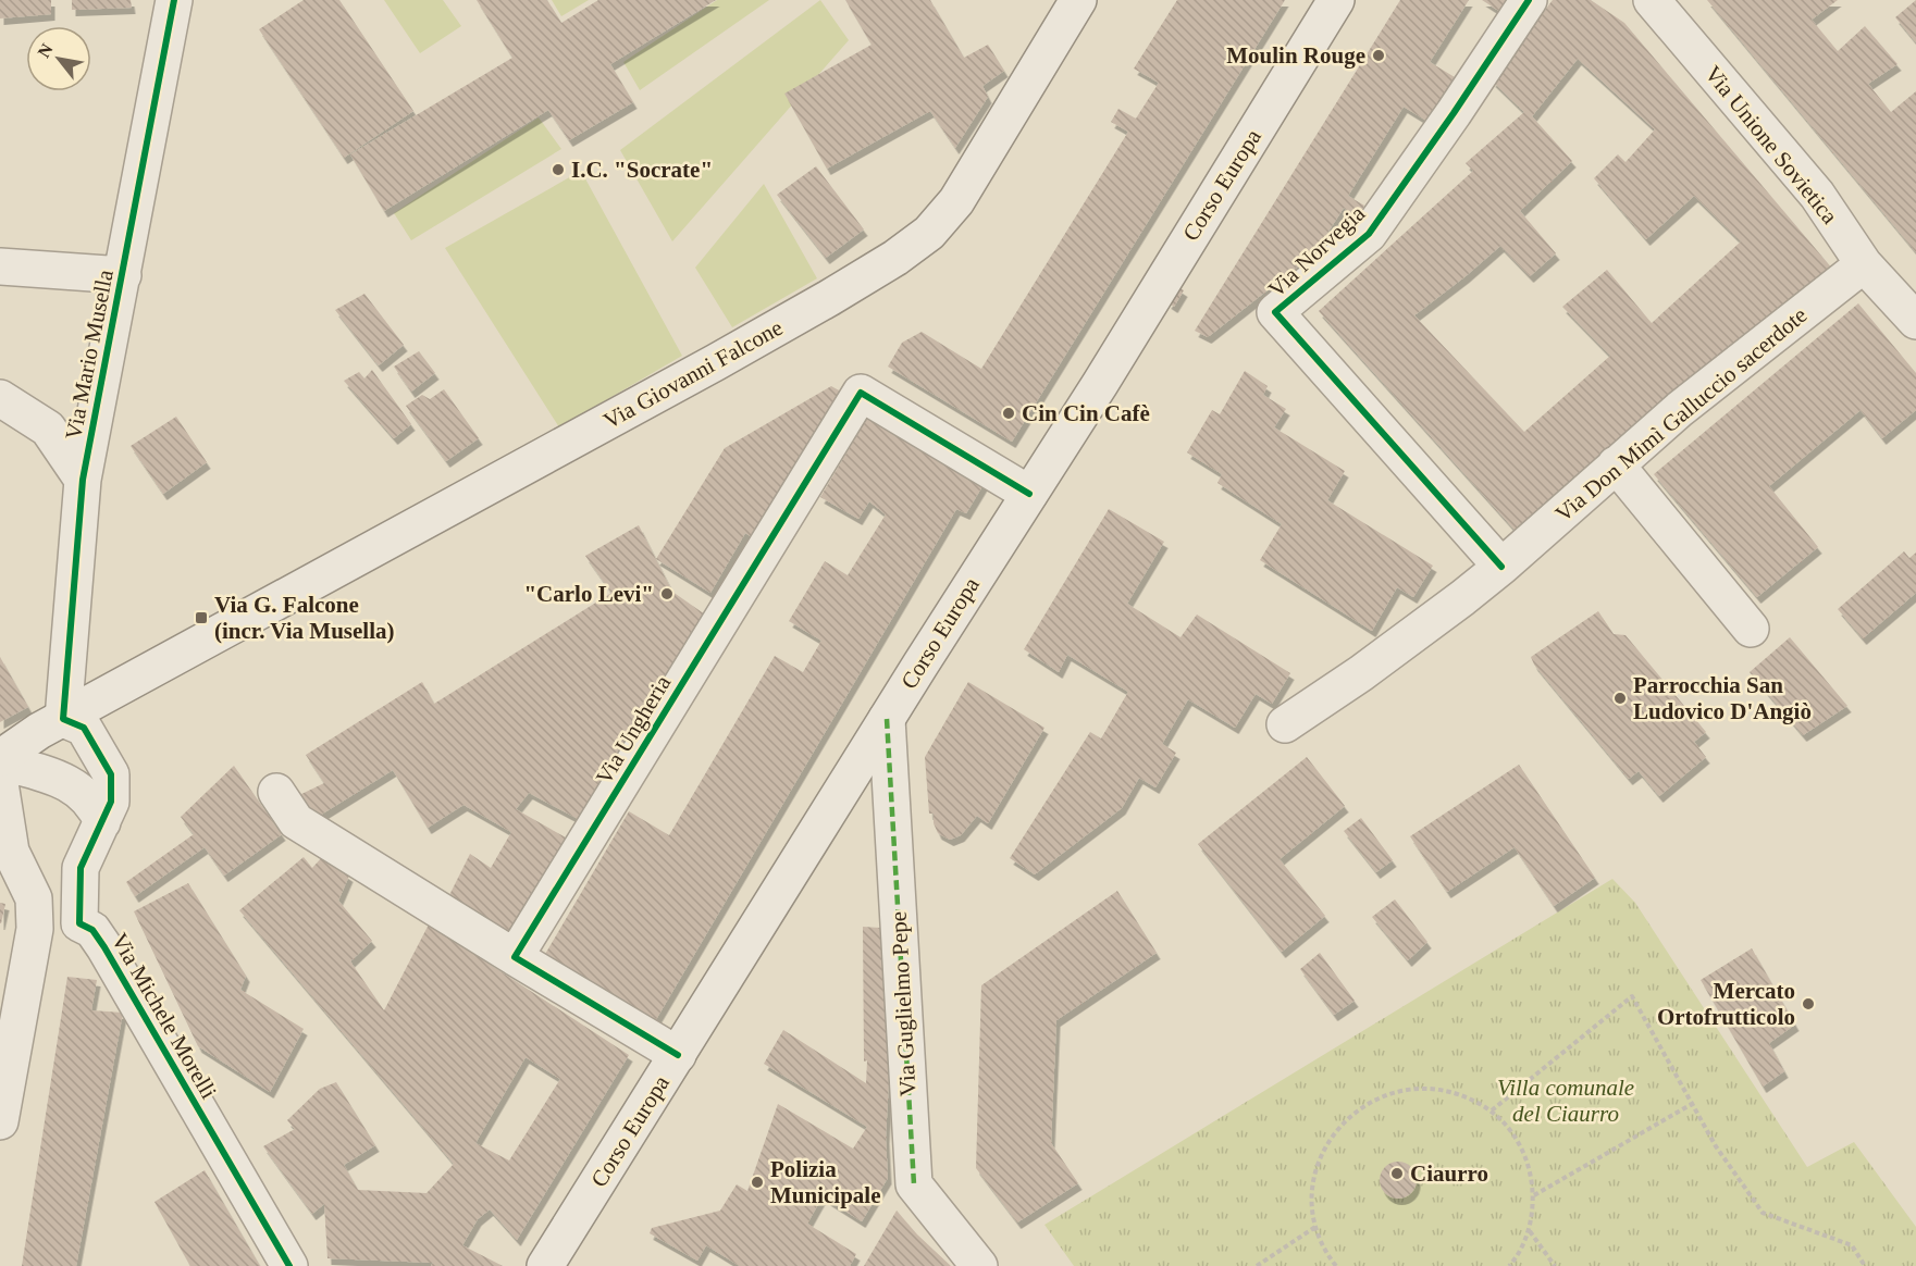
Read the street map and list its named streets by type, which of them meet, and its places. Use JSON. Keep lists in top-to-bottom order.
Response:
{
  "streets": {
    "street": [
      "Via Unione Sovietica",
      "Corso Europa",
      "Via Norvegia",
      "Via Mario Musella",
      "Via Giovanni Falcone",
      "Via Don Mimì Galluccio sacerdote",
      "Via Ungheria",
      "Via Guglielmo Pepe",
      "Via Michele Morelli"
    ]
  },
  "crossings": [
    ["Via Unione Sovietica", "Via Don Mimì Galluccio sacerdote"],
    ["Corso Europa", "Via Ungheria"],
    ["Corso Europa", "Via Guglielmo Pepe"],
    ["Via Norvegia", "Via Don Mimì Galluccio sacerdote"],
    ["Via Mario Musella", "Via Giovanni Falcone"],
    ["Via Mario Musella", "Via Michele Morelli"],
    ["Via Giovanni Falcone", "Via Michele Morelli"]
  ],
  "parks": ["Villa comunale del Ciaurro"],
  "places": {
    "other": [
      "Moulin Rouge",
      "I.C. \"Socrate\"",
      "Cin Cin Cafè",
      "\"Carlo Levi\"",
      "Parrocchia San Ludovico D'Angiò",
      "Mercato Ortofrutticolo",
      "Ciaurro",
      "Polizia Municipale"
    ],
    "transit": ["Via G. Falcone (incr. Via Musella)"]
  },
  "north": "top left"
}
